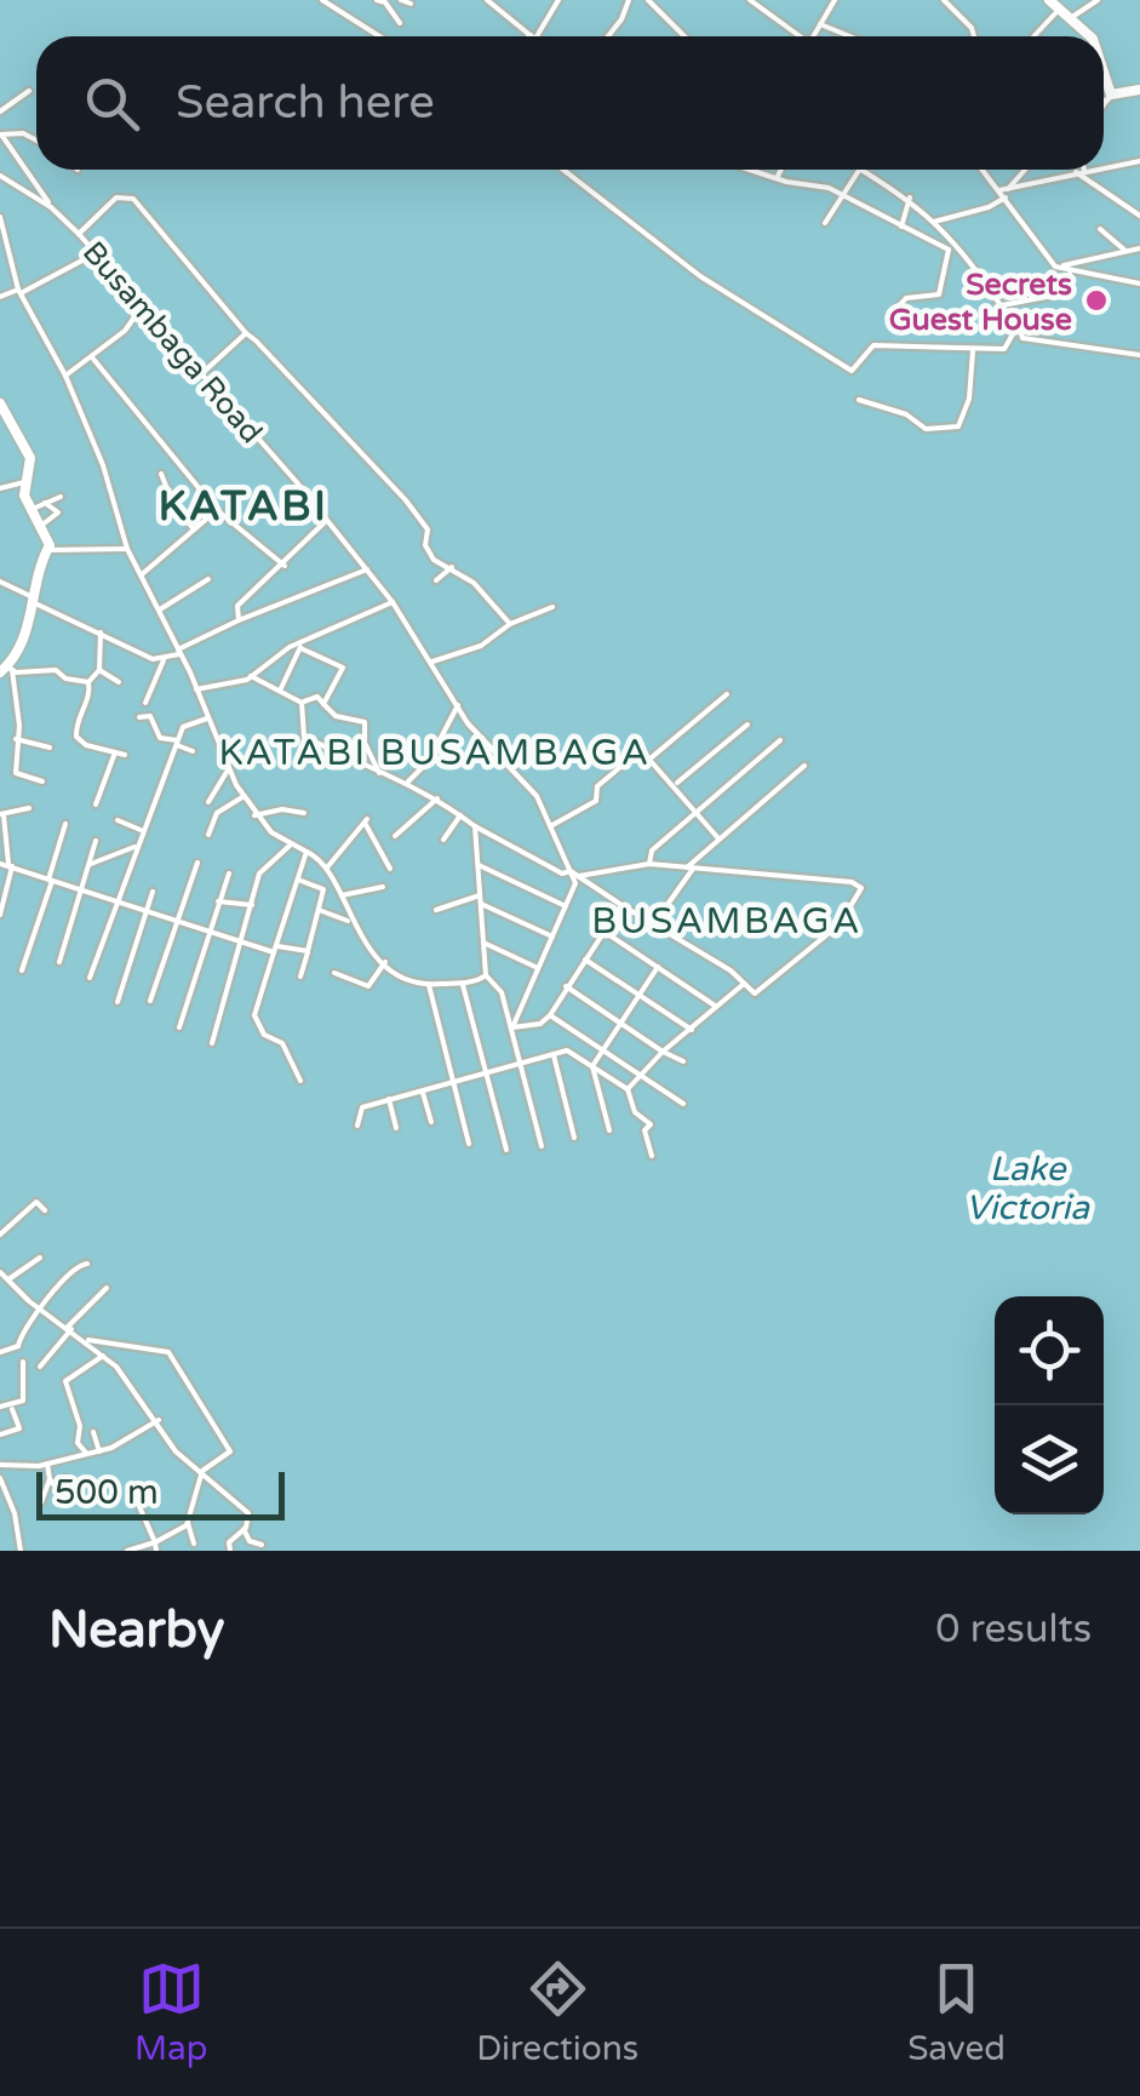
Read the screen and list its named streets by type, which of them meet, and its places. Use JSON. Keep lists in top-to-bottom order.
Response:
{
  "streets": {
    "street": ["Busambaga Road"]
  },
  "districts": ["KATABI", "KATABI BUSAMBAGA", "BUSAMBAGA"],
  "water": ["Lake Victoria"],
  "places": ["Secrets Guest House"],
  "scale_bar": "500 m",
  "page": {
    "search": "Search here",
    "scale": "500 m",
    "heading": ["Nearby", "0 results"],
    "nav": ["Map", "Directions", "Saved"]
  }
}
